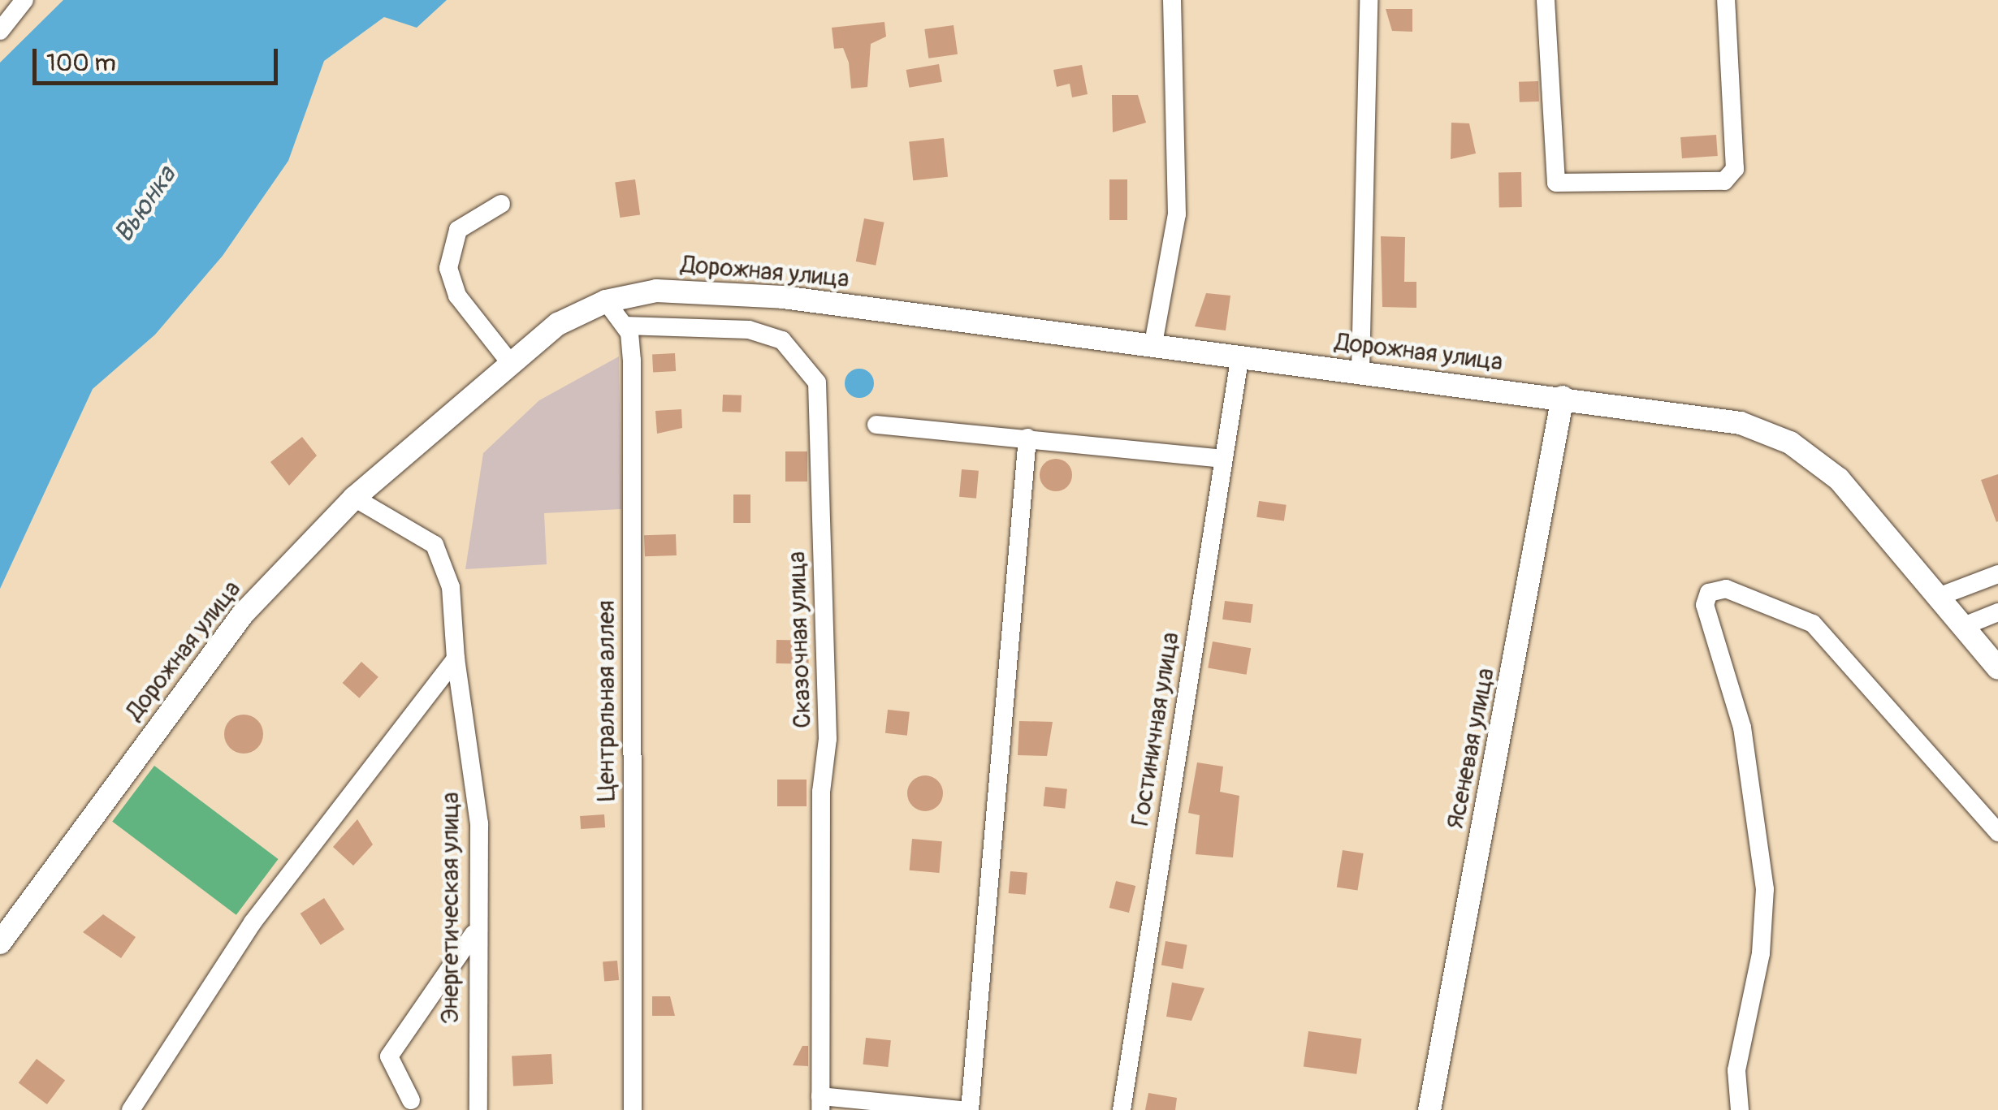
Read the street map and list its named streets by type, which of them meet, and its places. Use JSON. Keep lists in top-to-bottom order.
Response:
{
  "streets": {
    "main road": ["Дорожная улица", "Ясеневая улица"],
    "street": [
      "Сказочная улица",
      "Центральная аллея",
      "Гостиничная улица",
      "Энергетическая улица"
    ]
  },
  "crossings": [
    ["Дорожная улица", "Центральная аллея"],
    ["Дорожная улица", "Гостиничная улица"],
    ["Дорожная улица", "Ясеневая улица"],
    ["Дорожная улица", "Энергетическая улица"],
    ["Сказочная улица", "Центральная аллея"]
  ],
  "water": ["Вьюнка"],
  "scale_bar": "100 m"
}
